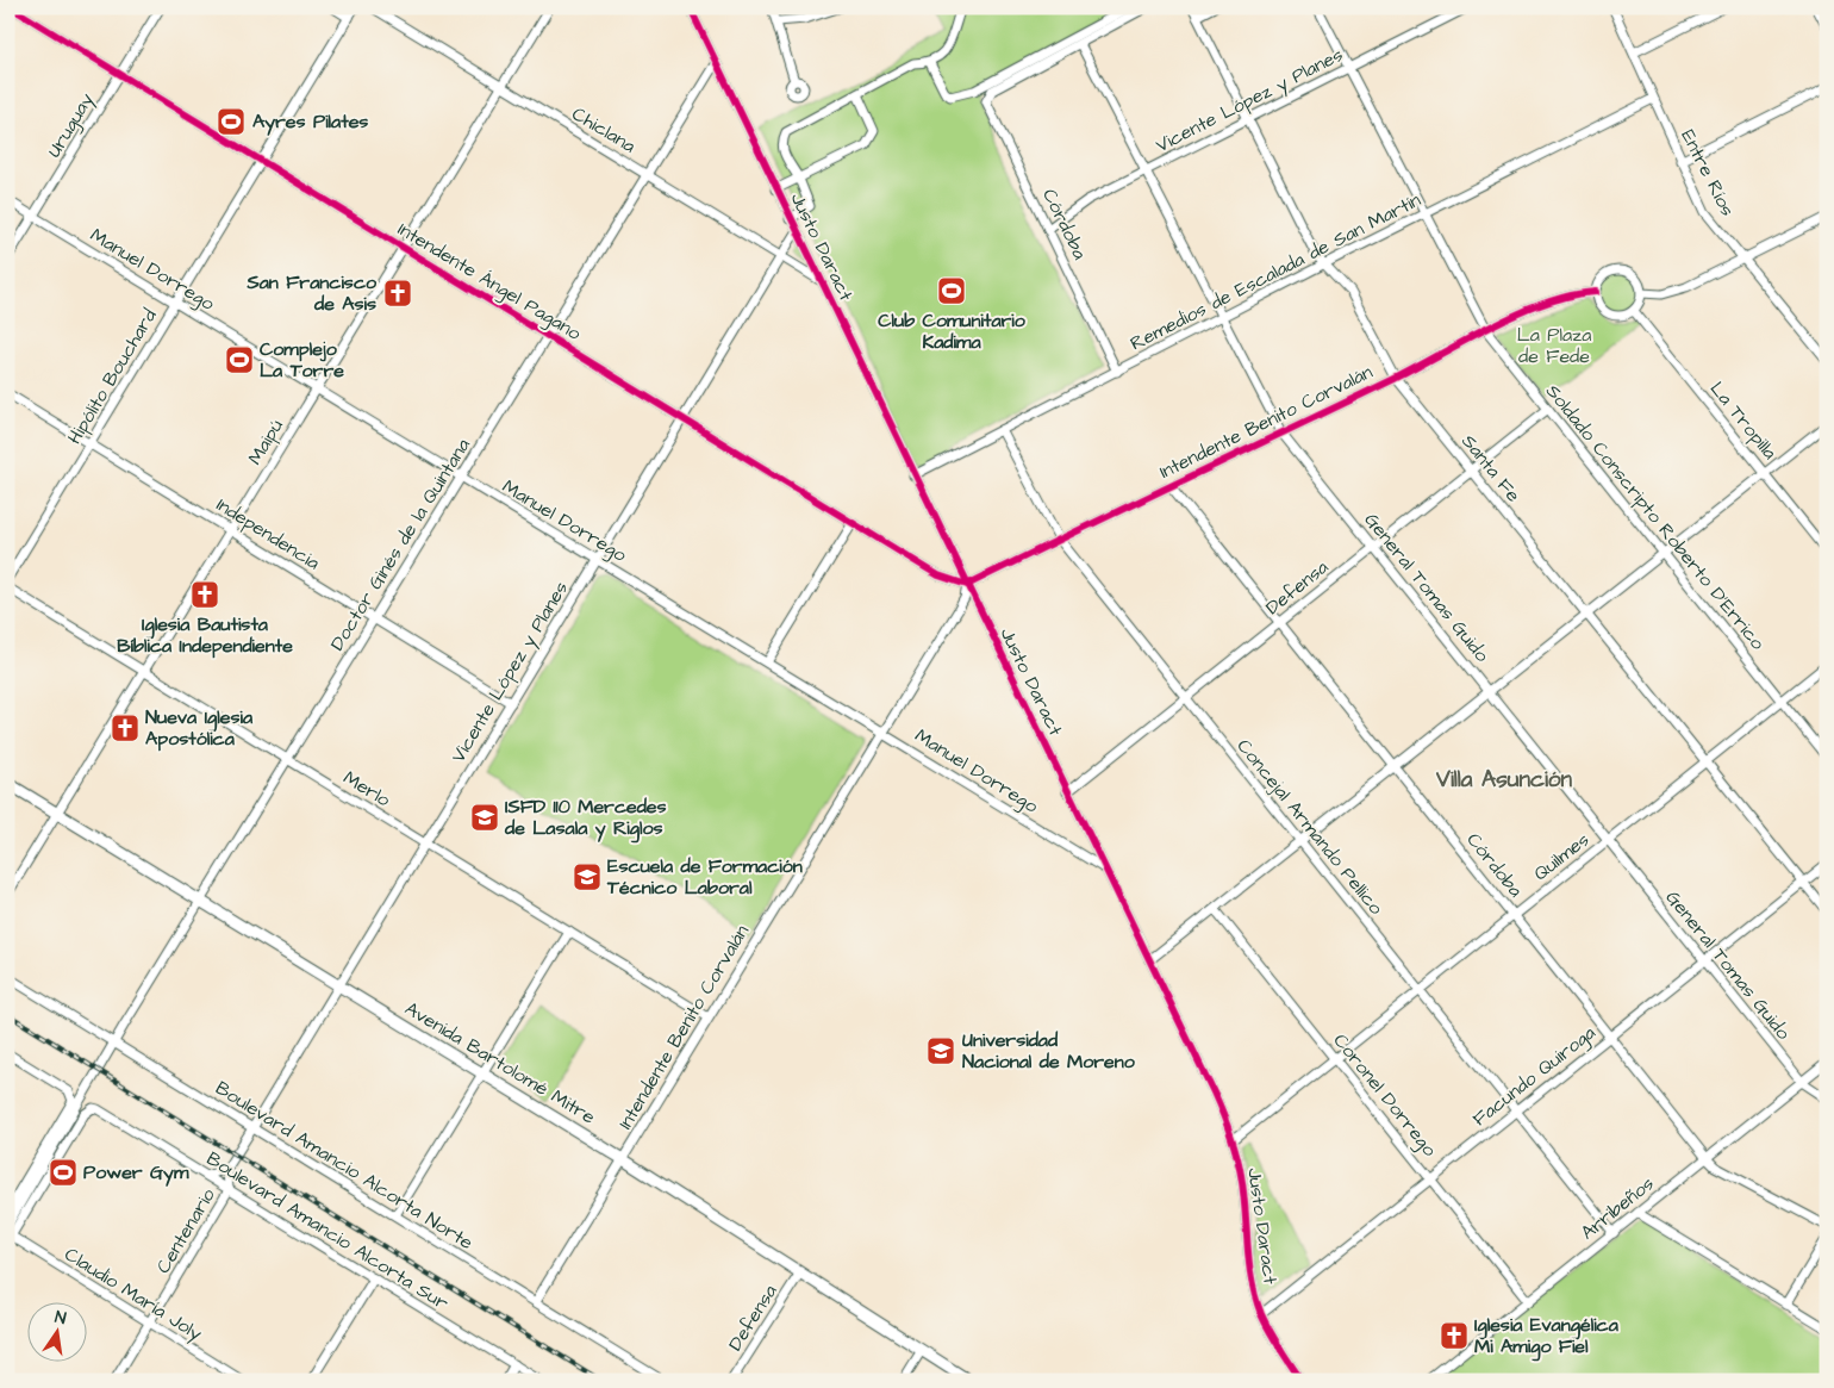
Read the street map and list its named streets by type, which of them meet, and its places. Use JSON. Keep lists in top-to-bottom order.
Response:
{
  "streets": {
    "main road": ["Avenida Bartolomé Mitre"],
    "street": [
      "Vicente López y Planes",
      "Uruguay",
      "Chiclana",
      "Entre Ríos",
      "Córdoba",
      "Justo Daract",
      "Manuel Dorrego",
      "Remedios de Escalada de San Martín",
      "Intendente Ángel Pagano",
      "Hipólito Bouchard",
      "La Tropilla",
      "Intendente Benito Corvalán",
      "Maipú",
      "Santa Fe",
      "Soldado Conscripto Roberto D'Errico",
      "Independencia",
      "Doctor Ginés de la Quintana",
      "Defensa",
      "General Tomas Guido",
      "Merlo",
      "Concejal Armando Pellico",
      "Quilmes",
      "Facundo Quiroga",
      "Coronel Dorrego",
      "Boulevard Amancio Alcorta Norte",
      "Arribeños",
      "Centenario",
      "Boulevard Amancio Alcorta Sur",
      "Claudio María Joly"
    ]
  },
  "crossings": [
    ["Vicente López y Planes", "Chiclana"],
    ["Vicente López y Planes", "Córdoba"],
    ["Vicente López y Planes", "Justo Daract"],
    ["Vicente López y Planes", "Manuel Dorrego"],
    ["Vicente López y Planes", "Intendente Ángel Pagano"],
    ["Vicente López y Planes", "Santa Fe"],
    ["Vicente López y Planes", "Soldado Conscripto Roberto D'Errico"],
    ["Vicente López y Planes", "Independencia"],
    ["Vicente López y Planes", "General Tomas Guido"],
    ["Vicente López y Planes", "Merlo"],
    ["Vicente López y Planes", "Avenida Bartolomé Mitre"],
    ["Vicente López y Planes", "Boulevard Amancio Alcorta Norte"],
    ["Uruguay", "Manuel Dorrego"],
    ["Uruguay", "Intendente Ángel Pagano"],
    ["Chiclana", "Justo Daract"],
    ["Chiclana", "Maipú"],
    ["Chiclana", "Doctor Ginés de la Quintana"],
    ["Entre Ríos", "Remedios de Escalada de San Martín"],
    ["Córdoba", "Remedios de Escalada de San Martín"],
    ["Córdoba", "Intendente Benito Corvalán"],
    ["Córdoba", "Defensa"],
    ["Córdoba", "General Tomas Guido"],
    ["Córdoba", "Quilmes"],
    ["Córdoba", "Facundo Quiroga"],
    ["Córdoba", "Arribeños"],
    ["Justo Daract", "Manuel Dorrego"],
    ["Justo Daract", "Remedios de Escalada de San Martín"],
    ["Justo Daract", "Intendente Ángel Pagano"],
    ["Justo Daract", "Intendente Benito Corvalán"],
    ["Justo Daract", "Doctor Ginés de la Quintana"],
    ["Justo Daract", "Defensa"],
    ["Justo Daract", "Quilmes"],
    ["Justo Daract", "Facundo Quiroga"],
    ["Manuel Dorrego", "Hipólito Bouchard"],
    ["Manuel Dorrego", "Intendente Benito Corvalán"],
    ["Manuel Dorrego", "Maipú"],
    ["Manuel Dorrego", "Doctor Ginés de la Quintana"],
    ["Remedios de Escalada de San Martín", "Santa Fe"],
    ["Remedios de Escalada de San Martín", "Soldado Conscripto Roberto D'Errico"],
    ["Remedios de Escalada de San Martín", "General Tomas Guido"],
    ["Remedios de Escalada de San Martín", "Concejal Armando Pellico"],
    ["Intendente Ángel Pagano", "Hipólito Bouchard"],
    ["Intendente Ángel Pagano", "Intendente Benito Corvalán"],
    ["Intendente Ángel Pagano", "Maipú"],
    ["Intendente Ángel Pagano", "Doctor Ginés de la Quintana"],
    ["Hipólito Bouchard", "Independencia"],
    ["La Tropilla", "Intendente Benito Corvalán"],
    ["Intendente Benito Corvalán", "Santa Fe"],
    ["Intendente Benito Corvalán", "Soldado Conscripto Roberto D'Errico"],
    ["Intendente Benito Corvalán", "General Tomas Guido"],
    ["Intendente Benito Corvalán", "Merlo"],
    ["Intendente Benito Corvalán", "Concejal Armando Pellico"],
    ["Intendente Benito Corvalán", "Avenida Bartolomé Mitre"],
    ["Intendente Benito Corvalán", "Boulevard Amancio Alcorta Norte"],
    ["Maipú", "Independencia"],
    ["Maipú", "Merlo"],
    ["Maipú", "Avenida Bartolomé Mitre"],
    ["Santa Fe", "Defensa"],
    ["Santa Fe", "Quilmes"],
    ["Santa Fe", "Facundo Quiroga"],
    ["Soldado Conscripto Roberto D'Errico", "Defensa"],
    ["Soldado Conscripto Roberto D'Errico", "Quilmes"],
    ["Independencia", "Doctor Ginés de la Quintana"],
    ["Doctor Ginés de la Quintana", "Merlo"],
    ["Doctor Ginés de la Quintana", "Avenida Bartolomé Mitre"],
    ["Doctor Ginés de la Quintana", "Boulevard Amancio Alcorta Norte"],
    ["Defensa", "General Tomas Guido"],
    ["Defensa", "Concejal Armando Pellico"],
    ["Defensa", "Avenida Bartolomé Mitre"],
    ["General Tomas Guido", "Quilmes"],
    ["General Tomas Guido", "Facundo Quiroga"],
    ["General Tomas Guido", "Arribeños"],
    ["Concejal Armando Pellico", "Quilmes"],
    ["Concejal Armando Pellico", "Facundo Quiroga"],
    ["Concejal Armando Pellico", "Arribeños"],
    ["Quilmes", "Coronel Dorrego"],
    ["Facundo Quiroga", "Coronel Dorrego"],
    ["Coronel Dorrego", "Arribeños"],
    ["Centenario", "Boulevard Amancio Alcorta Sur"],
    ["Centenario", "Claudio María Joly"],
    ["Boulevard Amancio Alcorta Sur", "Claudio María Joly"]
  ],
  "districts": ["Villa Asunción"],
  "parks": ["La Plaza de Fede"],
  "places": {
    "sports": [
      "Ayres Pilates",
      "Club Comunitario Kadima",
      "Complejo La Torre",
      "Power Gym"
    ],
    "church": [
      "San Francisco de Asis",
      "Iglesia Bautista Bíblica Independiente",
      "Nueva Iglesia Apostólica",
      "Iglesia Evangélica Mi Amigo Fiel"
    ],
    "school or university": ["ISFD 110 Mercedes de Lasala y Riglos", "Escuela de Formación Técnico Laboral", "Universidad Nacional de Moreno"]
  },
  "north": "top"
}
